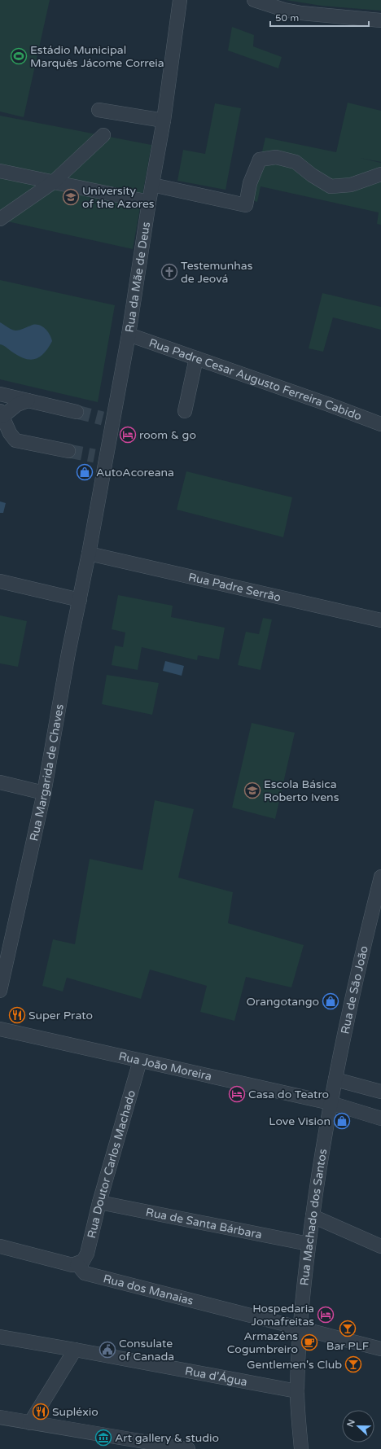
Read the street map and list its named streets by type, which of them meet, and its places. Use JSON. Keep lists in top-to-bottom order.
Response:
{
  "streets": {
    "street": [
      "Rua da Mãe de Deus",
      "Rua Padre Cesar Augusto Ferreira Cabido",
      "Rua Padre Serrão",
      "Rua Margarida de Chaves",
      "Rua de São João",
      "Rua João Moreira",
      "Rua Doutor Carlos Machado",
      "Rua Machado dos Santos",
      "Rua de Santa Bárbara",
      "Rua dos Manaias",
      "Rua d'Água"
    ]
  },
  "crossings": [
    ["Rua da Mãe de Deus", "Rua Padre Cesar Augusto Ferreira Cabido"],
    ["Rua da Mãe de Deus", "Rua Padre Serrão"],
    ["Rua da Mãe de Deus", "Rua Margarida de Chaves"],
    ["Rua Padre Serrão", "Rua Margarida de Chaves"],
    ["Rua de São João", "Rua João Moreira"],
    ["Rua de São João", "Rua Machado dos Santos"],
    ["Rua João Moreira", "Rua Doutor Carlos Machado"],
    ["Rua João Moreira", "Rua Machado dos Santos"],
    ["Rua Doutor Carlos Machado", "Rua de Santa Bárbara"],
    ["Rua Doutor Carlos Machado", "Rua dos Manaias"],
    ["Rua Machado dos Santos", "Rua de Santa Bárbara"],
    ["Rua Machado dos Santos", "Rua dos Manaias"],
    ["Rua Machado dos Santos", "Rua d'Água"]
  ],
  "places": {
    "sports": ["Estádio Municipal Marquês Jácome Correia"],
    "school or university": ["University of the Azores", "Escola Básica Roberto Ivens"],
    "church": ["Testemunhas de Jeová"],
    "hotel": ["room & go", "Casa do Teatro", "Hospedaria Jomafreitas"],
    "shop": ["AutoAcoreana", "Orangotango", "Love Vision"],
    "restaurant": ["Super Prato", "Supléxio"],
    "bar": ["Bar PLF", "Gentlemen's Club"],
    "cafe": ["Armazéns Cogumbreiro"],
    "public building": ["Consulate of Canada"],
    "museum": ["Art gallery & studio"]
  },
  "scale_bar": "50 m",
  "north": "left"
}
